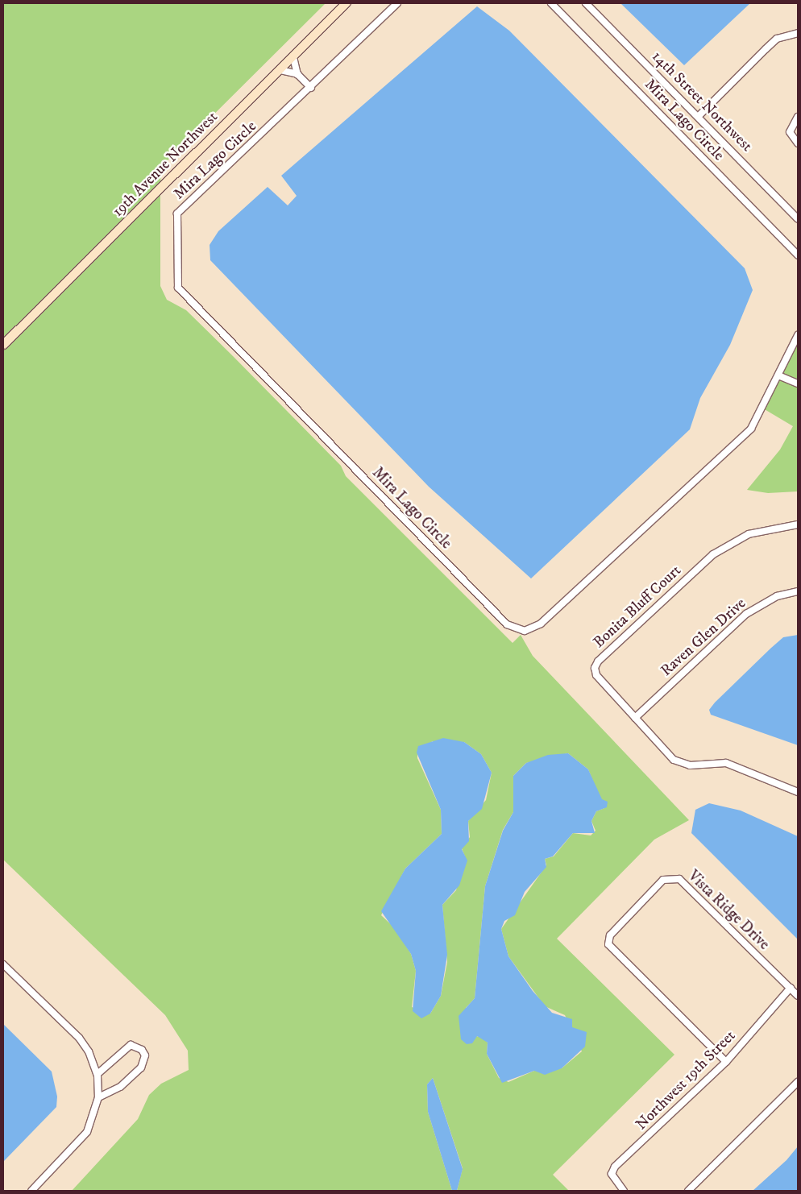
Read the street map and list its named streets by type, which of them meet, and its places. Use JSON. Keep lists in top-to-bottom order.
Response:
{
  "streets": {
    "street": [
      "14th Street Northwest",
      "Mira Lago Circle",
      "19th Avenue Northwest",
      "Bonita Bluff Court",
      "Raven Glen Drive",
      "Vista Ridge Drive",
      "Northwest 19th Street"
    ]
  },
  "crossings": [
    ["Bonita Bluff Court", "Raven Glen Drive"],
    ["Vista Ridge Drive", "Northwest 19th Street"]
  ]
}
